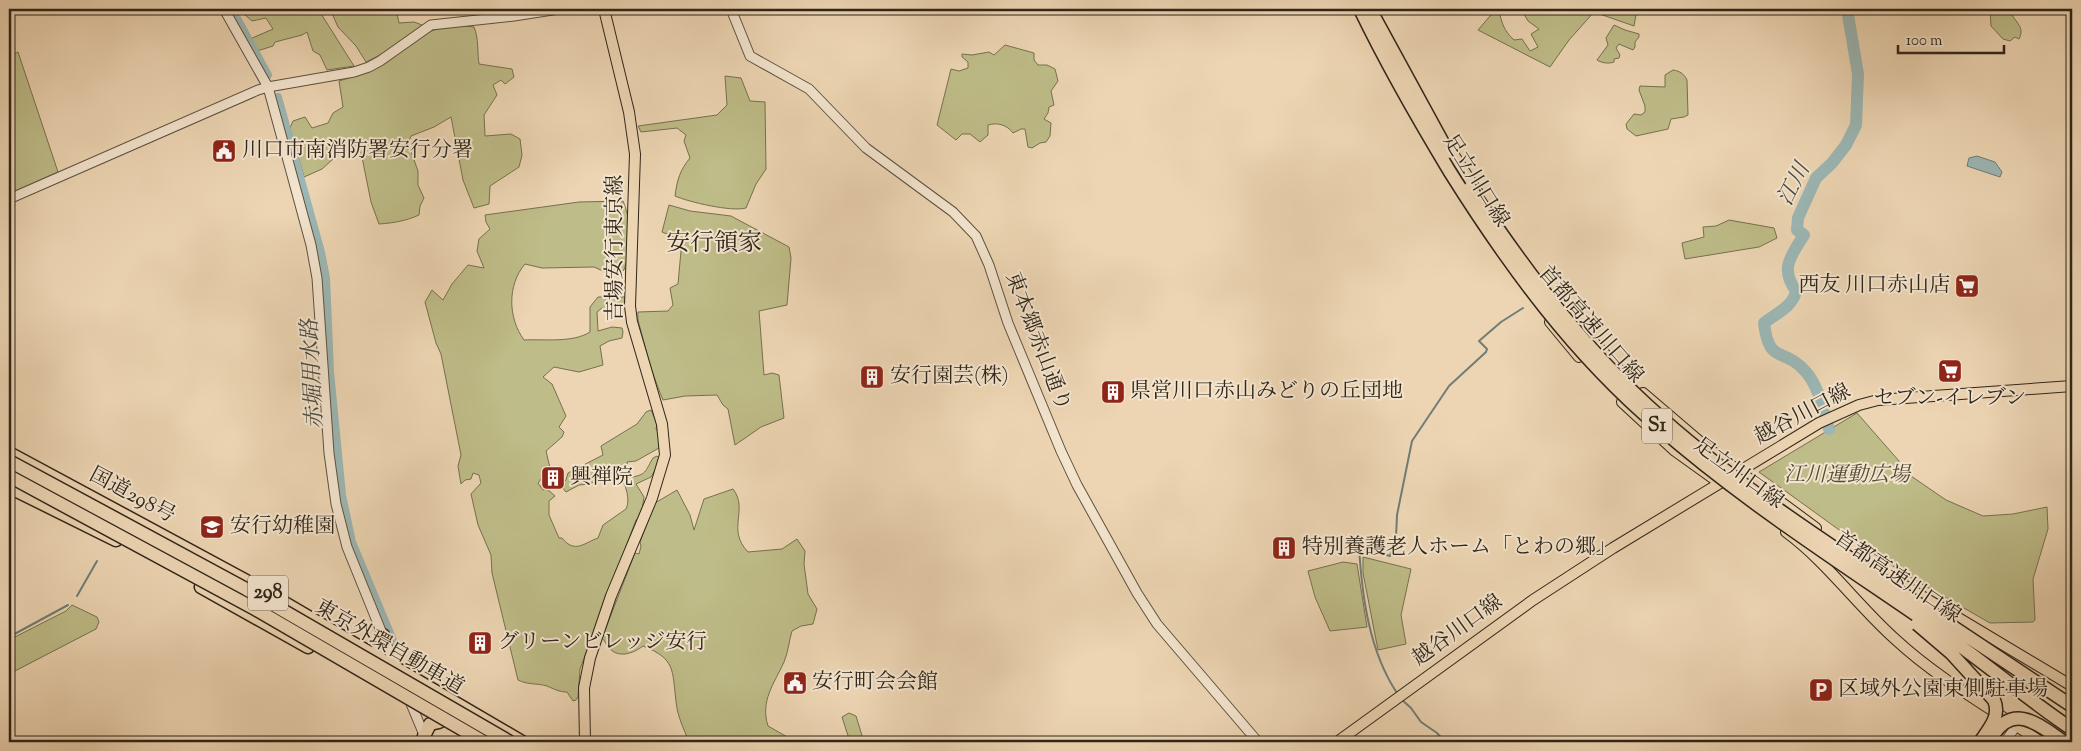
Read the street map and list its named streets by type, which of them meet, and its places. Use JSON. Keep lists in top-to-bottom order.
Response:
{
  "streets": {
    "highway": [
      "首都高速川口線",
      "S1",
      "国道298号",
      "298",
      "東京外環自動車道"
    ],
    "main road": ["足立川口線", "吉場安行東京線", "越谷川口線"],
    "street": ["東本郷赤山通り"]
  },
  "crossings": [
    ["足立川口線", "首都高速川口線"],
    ["足立川口線", "越谷川口線"]
  ],
  "districts": ["安行領家"],
  "water": ["江川", "赤堀用水路"],
  "parks": ["江川運動広場"],
  "places": {
    "public building": ["川口市南消防署安行分署", "安行町会会館"],
    "supermarket": ["西友 川口赤山店", "セブン-イレブン"],
    "building": [
      "安行園芸(株)",
      "県営川口赤山みどりの丘団地",
      "興禅院",
      "特別養護老人ホーム「とわの郷」",
      "グリーンビレッジ安行"
    ],
    "school or university": ["安行幼稚園"],
    "parking": ["区域外公園東側駐車場"]
  },
  "scale_bar": "100 m"
}
